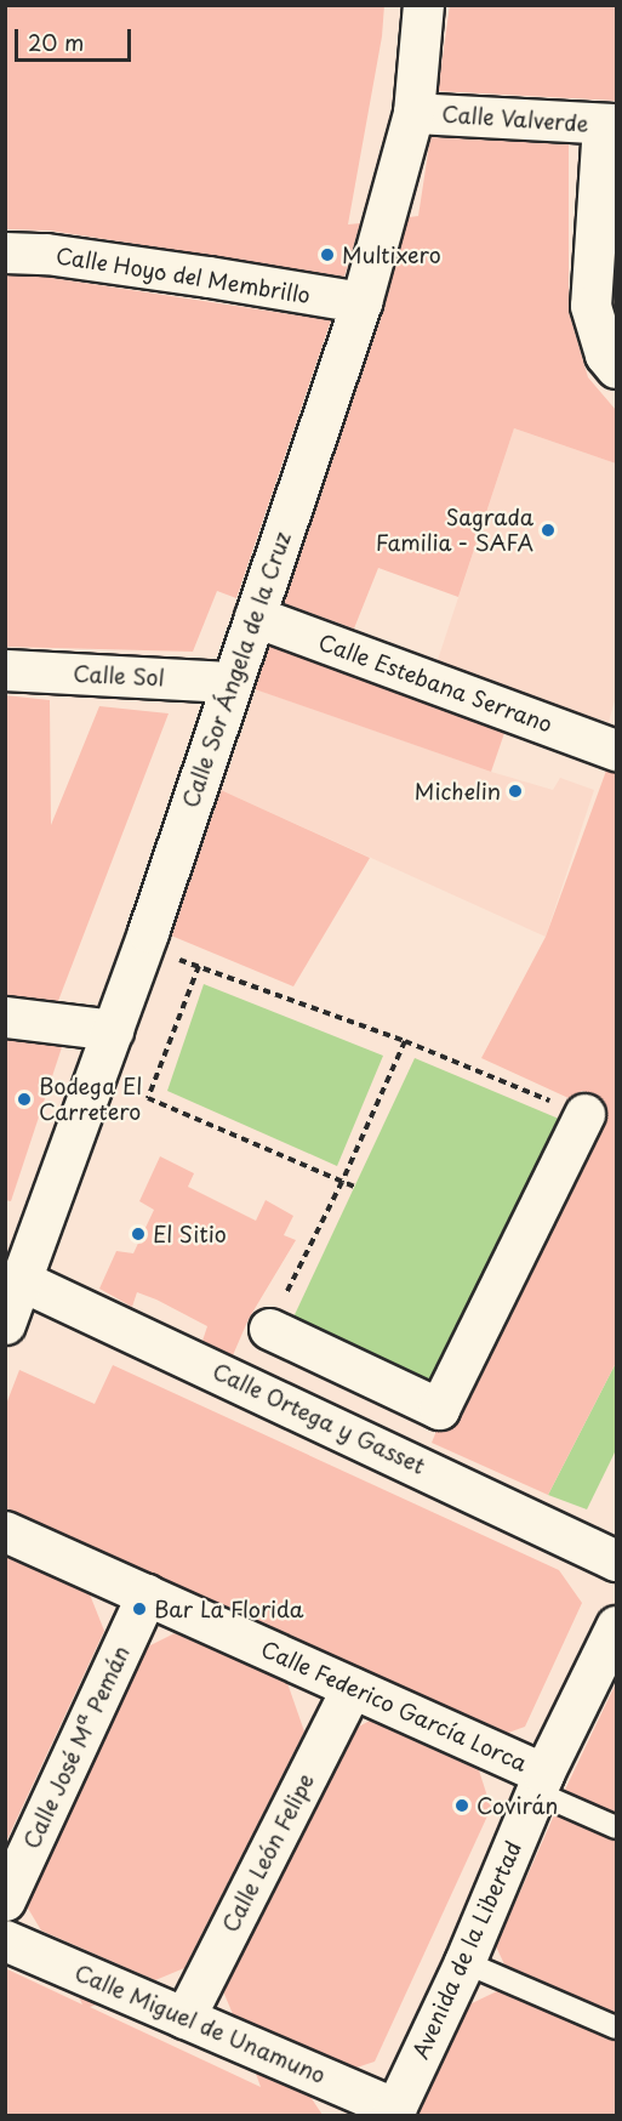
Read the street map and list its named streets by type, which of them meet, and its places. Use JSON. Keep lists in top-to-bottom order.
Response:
{
  "streets": {
    "street": [
      "Calle Valverde",
      "Calle Hoyo del Membrillo",
      "Calle Sor Ángela de la Cruz",
      "Calle Sol",
      "Calle Estebana Serrano",
      "Calle Ortega y Gasset",
      "Calle Federico García Lorca",
      "Calle José Mª Pemán",
      "Calle León Felipe",
      "Avenida de la Libertad",
      "Calle Miguel de Unamuno"
    ]
  },
  "crossings": [
    ["Calle Valverde", "Calle Sor Ángela de la Cruz"],
    ["Calle Hoyo del Membrillo", "Calle Sor Ángela de la Cruz"],
    ["Calle Sor Ángela de la Cruz", "Calle Sol"],
    ["Calle Sor Ángela de la Cruz", "Calle Estebana Serrano"],
    ["Calle Sor Ángela de la Cruz", "Calle Ortega y Gasset"],
    ["Calle Federico García Lorca", "Calle José Mª Pemán"],
    ["Calle Federico García Lorca", "Calle León Felipe"],
    ["Calle Federico García Lorca", "Avenida de la Libertad"],
    ["Calle León Felipe", "Calle Miguel de Unamuno"],
    ["Avenida de la Libertad", "Calle Miguel de Unamuno"]
  ],
  "places": [
    "Multixero",
    "Sagrada Familia - SAFA",
    "Michelin",
    "Bodega El Carretero",
    "El Sitio",
    "Bar La Florida",
    "Covirán"
  ],
  "scale_bar": "20 m"
}
